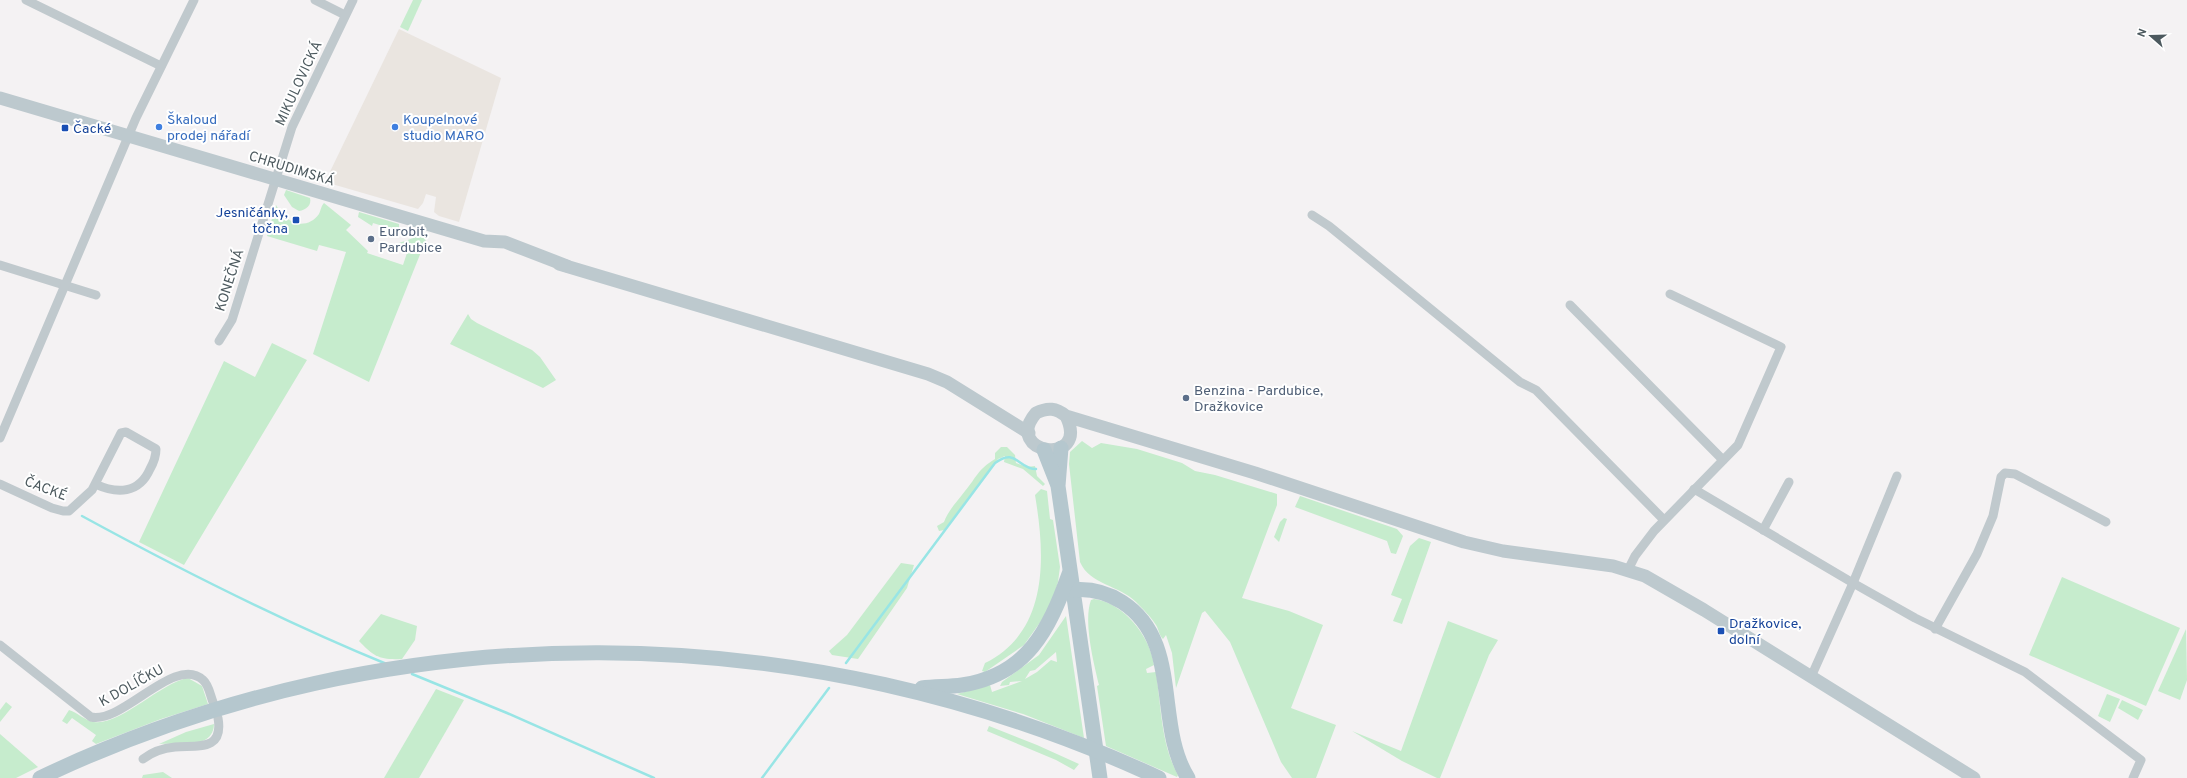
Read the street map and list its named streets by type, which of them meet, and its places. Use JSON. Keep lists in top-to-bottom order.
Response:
{
  "streets": {
    "main road": ["CHRUDIMSKÁ"],
    "street": [
      "MIKULOVICKÁ",
      "KONEČNÁ",
      "ČACKÉ",
      "K DOLÍČKU"
    ]
  },
  "crossings": [
    ["MIKULOVICKÁ", "CHRUDIMSKÁ"],
    ["MIKULOVICKÁ", "KONEČNÁ"],
    ["CHRUDIMSKÁ", "KONEČNÁ"]
  ],
  "places": {
    "other": [
      "Škaloud prodej nářadí",
      "Koupelnové studio MARO",
      "Eurobit, Pardubice",
      "Benzina - Pardubice, Dražkovice"
    ],
    "transit": ["Čacké", "Jesničánky, točna", "Dražkovice, dolní"]
  },
  "north": "left"
}
